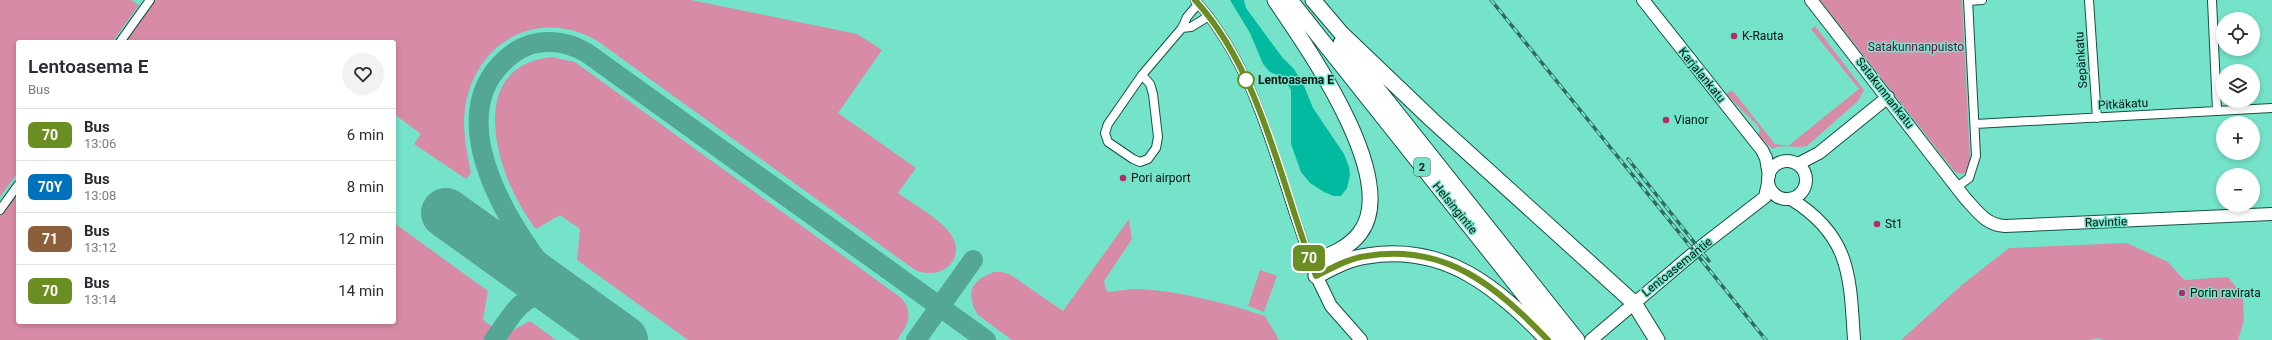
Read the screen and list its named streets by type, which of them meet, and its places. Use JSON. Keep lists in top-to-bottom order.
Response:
{
  "streets": {
    "highway": ["2", "Helsingintie"],
    "main road": [
      "Karjalankatu",
      "Satakunnankatu",
      "Ravintie",
      "Lentoasemantie"
    ],
    "street": ["Sepänkatu", "Pitkäkatu"]
  },
  "crossings": [
    ["Sepänkatu", "Pitkäkatu"],
    ["Satakunnankatu", "Ravintie"]
  ],
  "parks": ["Satakunnanpuisto"],
  "places": [
    "K-Rauta",
    "Lentoasema E",
    "Vianor",
    "Pori airport",
    "St1",
    "Porin ravirata"
  ],
  "lines": ["bus line 70"],
  "page": {
    "on_map": "70",
    "map_buttons": ["+", "−"],
    "heading": ["Lentoasema E", "Bus"],
    "list": [
      {
        "mark": "70",
        "name": "Bus",
        "note": "13:06",
        "value": "6 min"
      },
      {
        "mark": "70Y",
        "name": "Bus",
        "note": "13:08",
        "value": "8 min"
      },
      {
        "mark": "71",
        "name": "Bus",
        "note": "13:12",
        "value": "12 min"
      },
      {
        "mark": "70",
        "name": "Bus",
        "note": "13:14",
        "value": "14 min"
      }
    ]
  }
}
